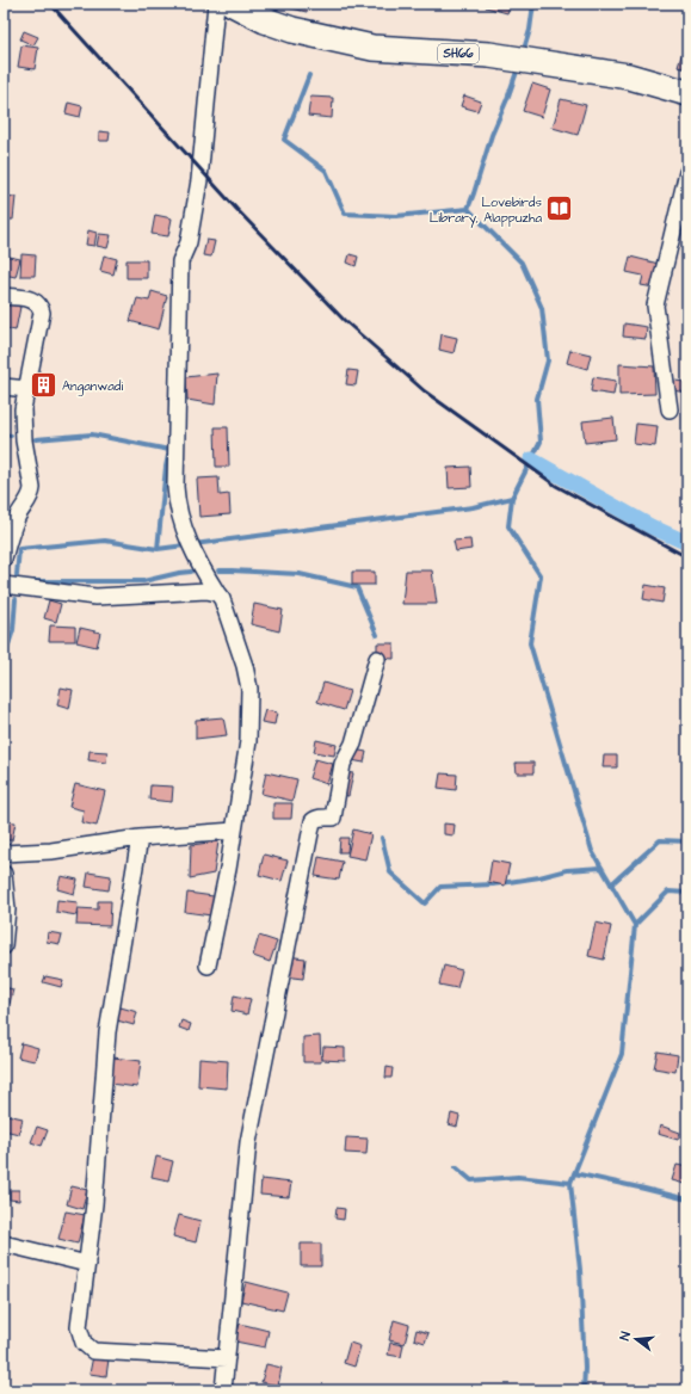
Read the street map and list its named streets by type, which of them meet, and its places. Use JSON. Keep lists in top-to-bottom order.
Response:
{
  "streets": {
    "main road": ["SH66"]
  },
  "places": {
    "library": ["Lovebirds Library, Alappuzha"],
    "building": ["Anganwadi"]
  },
  "north": "left"
}
